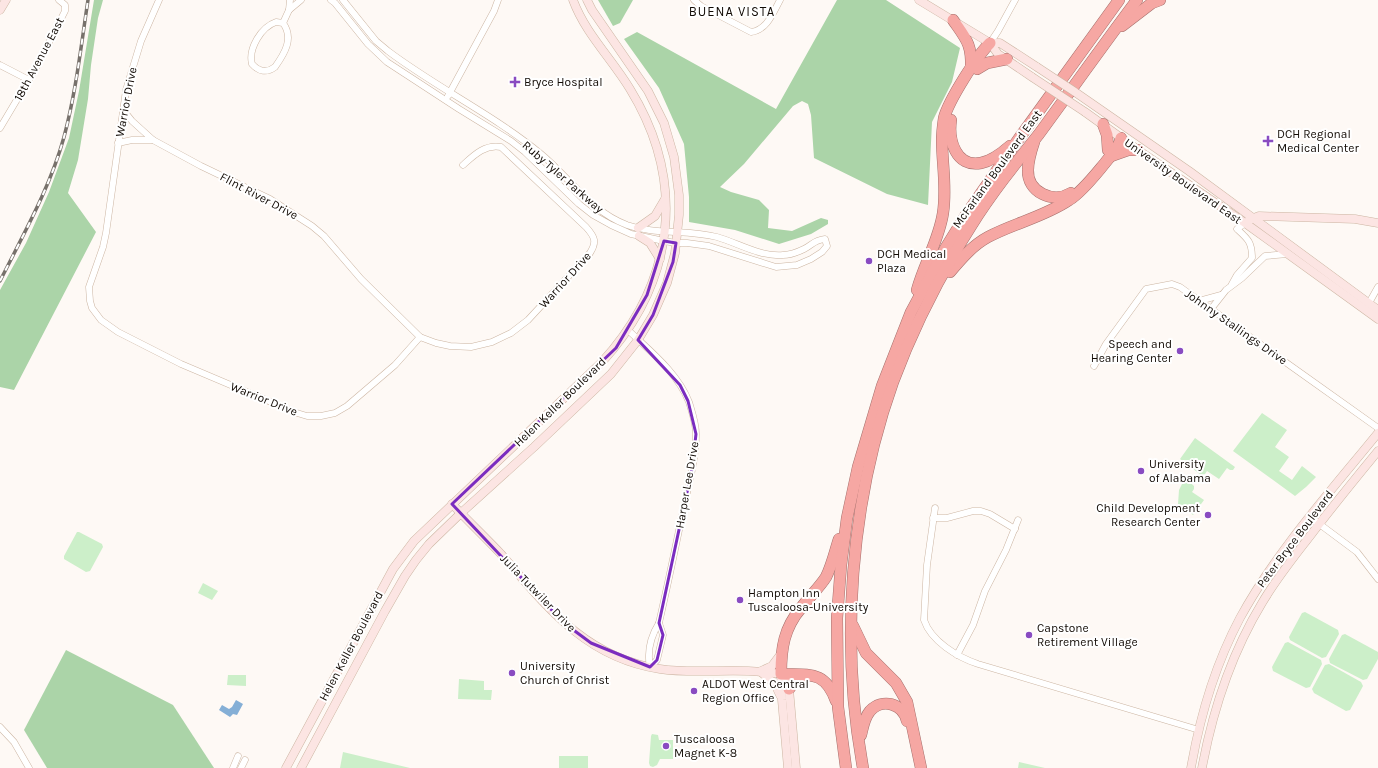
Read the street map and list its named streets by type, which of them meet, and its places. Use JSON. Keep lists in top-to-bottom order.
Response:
{
  "streets": {
    "highway": ["McFarland Boulevard East"],
    "street": [
      "18th Avenue East",
      "Warrior Drive",
      "Ruby Tyler Parkway",
      "University Boulevard East",
      "Flint River Drive",
      "Johnny Stallings Drive",
      "Helen Keller Boulevard",
      "Harper Lee Drive",
      "Peter Bryce Boulevard",
      "Julia Tutwiler Drive"
    ]
  },
  "crossings": [
    ["Warrior Drive", "Flint River Drive"],
    ["Ruby Tyler Parkway", "Helen Keller Boulevard"],
    ["Helen Keller Boulevard", "Harper Lee Drive"],
    ["Helen Keller Boulevard", "Julia Tutwiler Drive"],
    ["Harper Lee Drive", "Julia Tutwiler Drive"]
  ],
  "districts": ["BUENA VISTA"],
  "places": {
    "health": ["Bryce Hospital", "DCH Regional Medical Center"],
    "other": [
      "DCH Medical Plaza",
      "Speech and Hearing Center",
      "University of Alabama",
      "Child Development Research Center",
      "Hampton Inn Tuscaloosa-University",
      "Capstone Retirement Village",
      "University Church of Christ",
      "ALDOT West Central Region Office",
      "Tuscaloosa Magnet K-8"
    ]
  }
}
